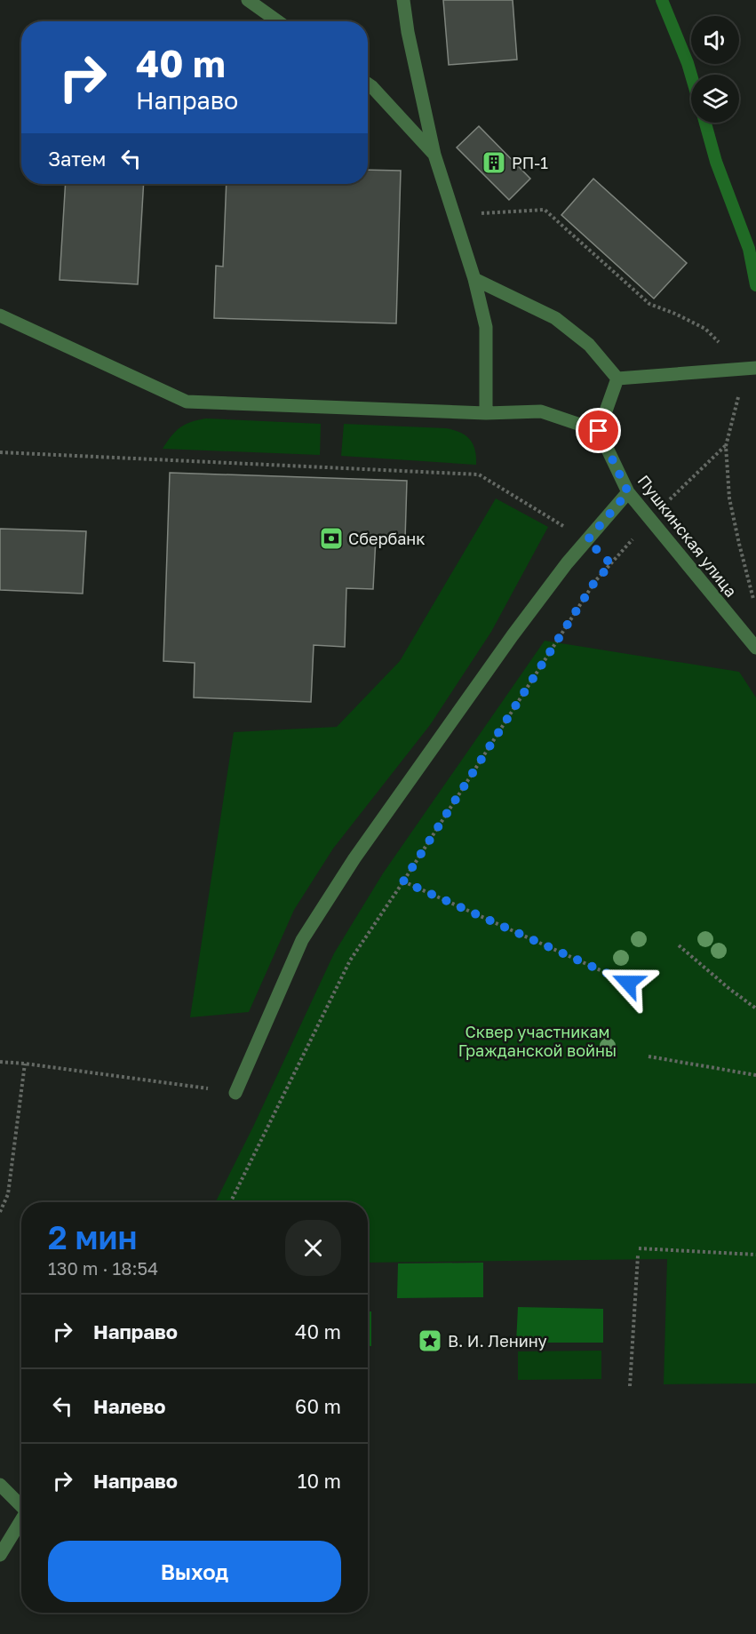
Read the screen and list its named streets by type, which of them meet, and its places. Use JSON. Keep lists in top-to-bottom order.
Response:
{
  "streets": {
    "street": ["Пушкинская улица"]
  },
  "parks": ["Сквер участникам Гражданской войны"],
  "places": {
    "building": ["РП-1"],
    "bank": ["Сбербанк"],
    "place": ["В. И. Ленину"]
  },
  "page": {
    "turn": ["40 m", "Направо"],
    "then": "Затем",
    "heading": ["2 мин", "130 m · 18:54"],
    "list": [
      {
        "name": "Направо",
        "value": "40 m"
      },
      {
        "name": "Налево",
        "value": "60 m"
      },
      {
        "name": "Направо",
        "value": "10 m"
      }
    ],
    "buttons": "Выход"
  }
}
